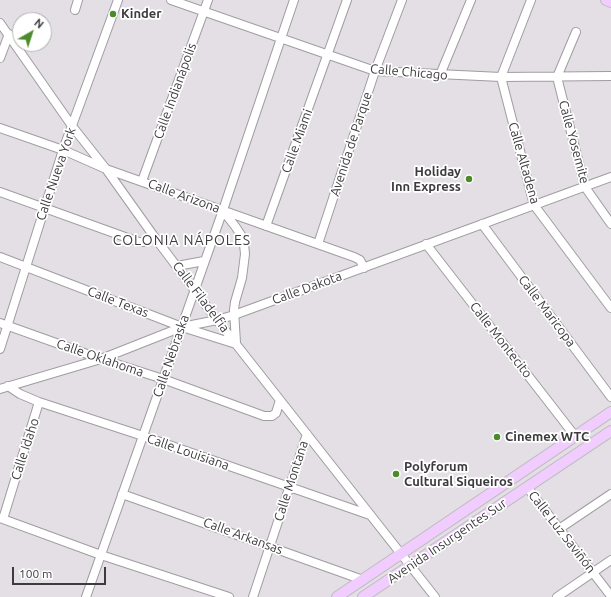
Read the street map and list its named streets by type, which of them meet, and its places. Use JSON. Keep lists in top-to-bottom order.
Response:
{
  "streets": {
    "main road": ["Avenida Insurgentes Sur"],
    "street": [
      "Calle Chicago",
      "Calle Indianápolis",
      "Calle Miami",
      "Calle Yosemite",
      "Avenida de Parque",
      "Calle Altadena",
      "Calle Nueva York",
      "Calle Arizona",
      "Calle Dakota",
      "Calle Filadelfia",
      "Calle Texas",
      "Calle Maricopa",
      "Calle Montecito",
      "Calle Nebraska",
      "Calle Oklahoma",
      "Calle Idaho",
      "Calle Louisiana",
      "Calle Montana",
      "Calle Luz Saviñón",
      "Calle Arkansas"
    ]
  },
  "crossings": [
    ["Calle Chicago", "Calle Indianápolis"],
    ["Calle Chicago", "Calle Miami"],
    ["Calle Chicago", "Calle Yosemite"],
    ["Calle Chicago", "Avenida de Parque"],
    ["Calle Chicago", "Calle Altadena"],
    ["Calle Chicago", "Calle Nebraska"],
    ["Calle Indianápolis", "Calle Arizona"],
    ["Calle Miami", "Calle Arizona"],
    ["Calle Yosemite", "Calle Dakota"],
    ["Avenida de Parque", "Calle Arizona"],
    ["Calle Altadena", "Calle Dakota"],
    ["Calle Nueva York", "Calle Arizona"],
    ["Calle Nueva York", "Calle Filadelfia"],
    ["Calle Nueva York", "Calle Texas"],
    ["Calle Nueva York", "Calle Oklahoma"],
    ["Calle Arizona", "Calle Dakota"],
    ["Calle Arizona", "Calle Filadelfia"],
    ["Calle Arizona", "Calle Nebraska"],
    ["Calle Dakota", "Calle Filadelfia"],
    ["Calle Dakota", "Calle Texas"],
    ["Calle Dakota", "Calle Maricopa"],
    ["Calle Dakota", "Calle Montecito"],
    ["Calle Dakota", "Calle Nebraska"],
    ["Calle Dakota", "Calle Oklahoma"],
    ["Calle Dakota", "Calle Louisiana"],
    ["Calle Filadelfia", "Calle Texas"],
    ["Calle Filadelfia", "Calle Nebraska"],
    ["Calle Filadelfia", "Calle Oklahoma"],
    ["Calle Filadelfia", "Calle Louisiana"],
    ["Calle Filadelfia", "Calle Montana"],
    ["Calle Filadelfia", "Avenida Insurgentes Sur"],
    ["Calle Texas", "Calle Nebraska"],
    ["Calle Montecito", "Avenida Insurgentes Sur"],
    ["Calle Nebraska", "Calle Oklahoma"],
    ["Calle Nebraska", "Calle Louisiana"],
    ["Calle Nebraska", "Calle Arkansas"],
    ["Calle Idaho", "Calle Louisiana"],
    ["Calle Louisiana", "Calle Montana"],
    ["Calle Montana", "Calle Arkansas"],
    ["Calle Luz Saviñón", "Avenida Insurgentes Sur"],
    ["Calle Arkansas", "Avenida Insurgentes Sur"]
  ],
  "districts": ["COLONIA NÁPOLES"],
  "places": [
    "Kinder",
    "Holiday Inn Express",
    "Cinemex WTC",
    "Polyforum Cultural Siqueiros"
  ],
  "scale_bar": "100 m",
  "north": "top right"
}
